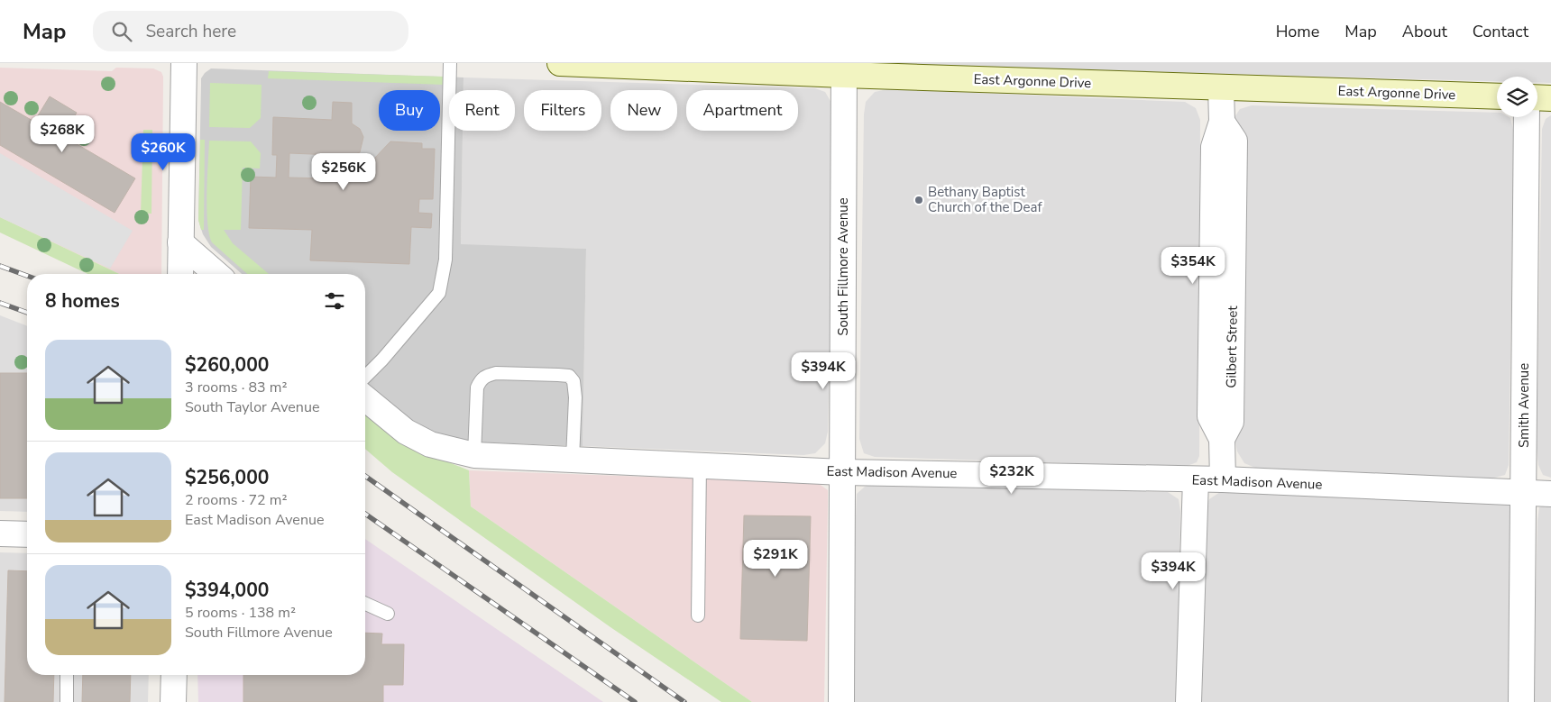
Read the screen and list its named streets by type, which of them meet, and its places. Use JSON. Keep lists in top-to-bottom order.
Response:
{
  "streets": {
    "street": [
      "East Argonne Drive",
      "South Fillmore Avenue",
      "Gilbert Street",
      "Smith Avenue",
      "East Madison Avenue"
    ]
  },
  "crossings": [
    ["East Argonne Drive", "South Fillmore Avenue"],
    ["East Argonne Drive", "Gilbert Street"],
    ["South Fillmore Avenue", "East Madison Avenue"],
    ["Gilbert Street", "East Madison Avenue"],
    ["Smith Avenue", "East Madison Avenue"]
  ],
  "places": ["Bethany Baptist Church of the Deaf"],
  "page": {
    "header": "Map",
    "search": "Search here",
    "nav": [
      "Home",
      "Map",
      "About",
      "Contact"
    ],
    "chip": [
      "Buy",
      "Rent",
      "Filters",
      "New",
      "Apartment"
    ],
    "price": [
      "$268K",
      "$260K",
      "$256K",
      "$354K",
      "$394K",
      "$232K",
      "$291K",
      "$394K"
    ],
    "heading": "8 homes",
    "list": [
      {
        "name": "$260,000",
        "note": "3 rooms · 83 m² · South Taylor Avenue"
      },
      {
        "name": "$256,000",
        "note": "2 rooms · 72 m² · East Madison Avenue"
      },
      {
        "name": "$394,000",
        "note": "5 rooms · 138 m² · South Fillmore Avenue"
      }
    ]
  }
}
